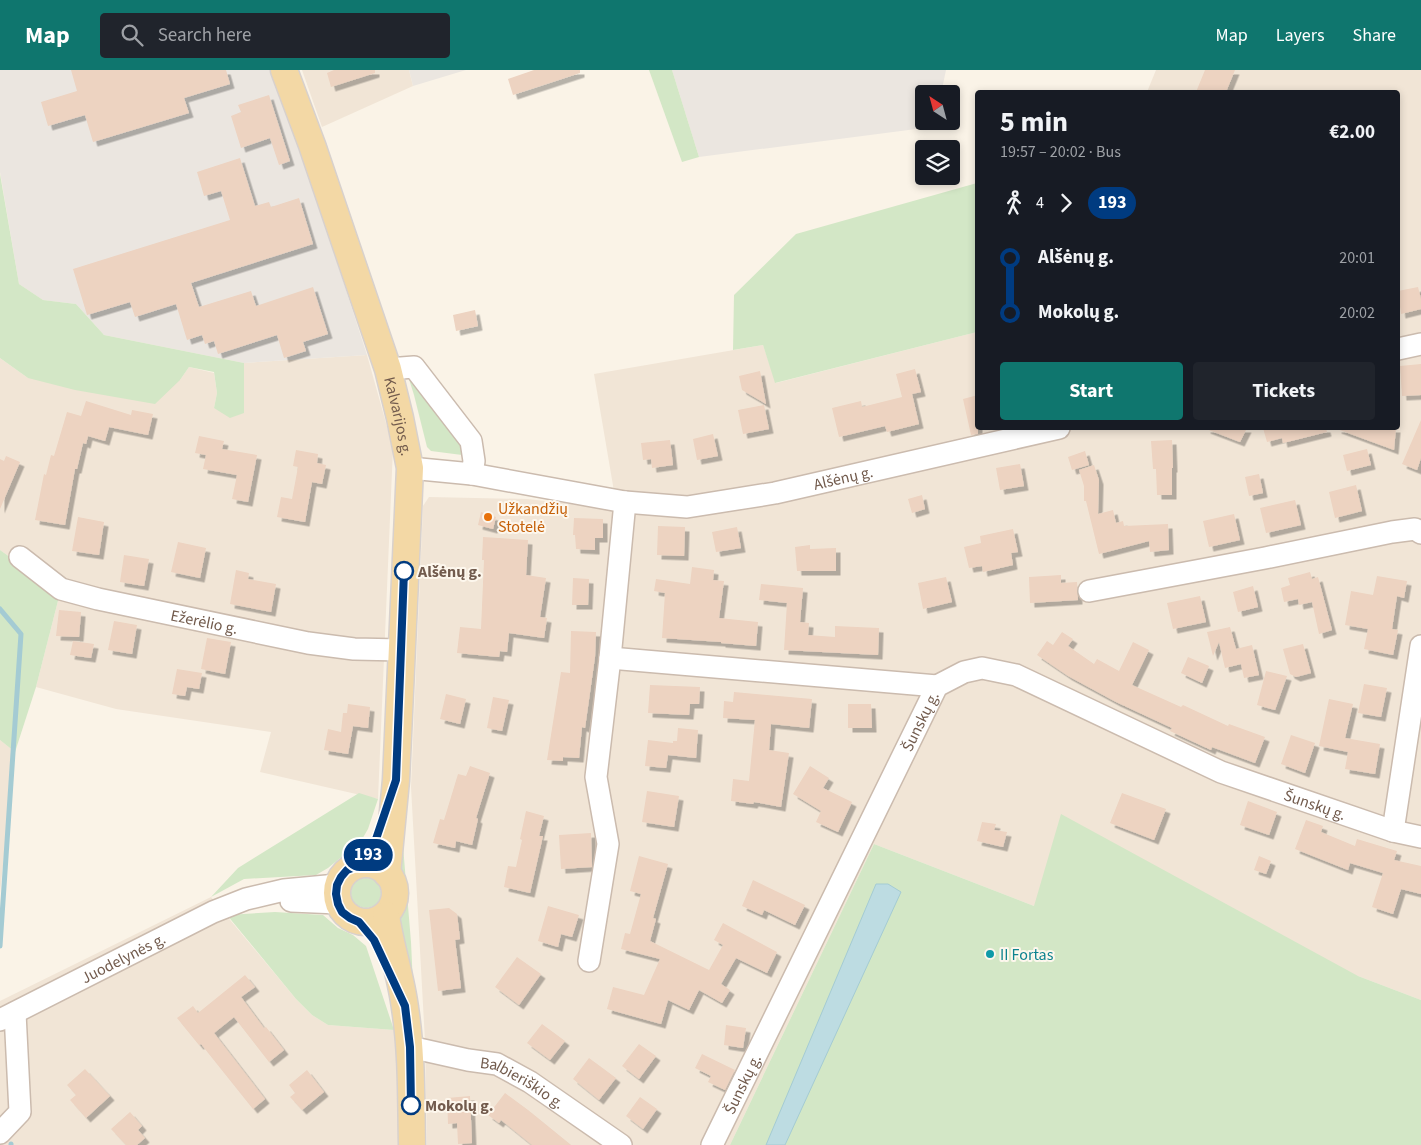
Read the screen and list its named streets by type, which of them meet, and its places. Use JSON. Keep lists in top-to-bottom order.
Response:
{
  "streets": {
    "main road": ["Kalvarijos g."],
    "street": [
      "Alšėnų g.",
      "Ežerėlio g.",
      "Šunskų g.",
      "Juodelynės g.",
      "Balbieriškio g."
    ]
  },
  "crossings": [
    ["Kalvarijos g.", "Alšėnų g."],
    ["Kalvarijos g.", "Ežerėlio g."],
    ["Kalvarijos g.", "Juodelynės g."]
  ],
  "places": [
    "Užkandžių Stotelė",
    "Alšėnų g.",
    "II Fortas",
    "Mokolų g."
  ],
  "lines": ["bus line 193"],
  "north": "top left",
  "page": {
    "header": "Map",
    "search": "Search here",
    "nav": ["Map", "Layers", "Share"],
    "on_map": "193",
    "heading": ["5 min", "19:57 – 20:02 · Bus", "€2.00"],
    "legs": ["4", "193"],
    "list": [
      {
        "name": "Alšėnų g.",
        "value": "20:01"
      },
      {
        "name": "Mokolų g.",
        "value": "20:02"
      }
    ],
    "buttons": ["Start", "Tickets"]
  }
}
